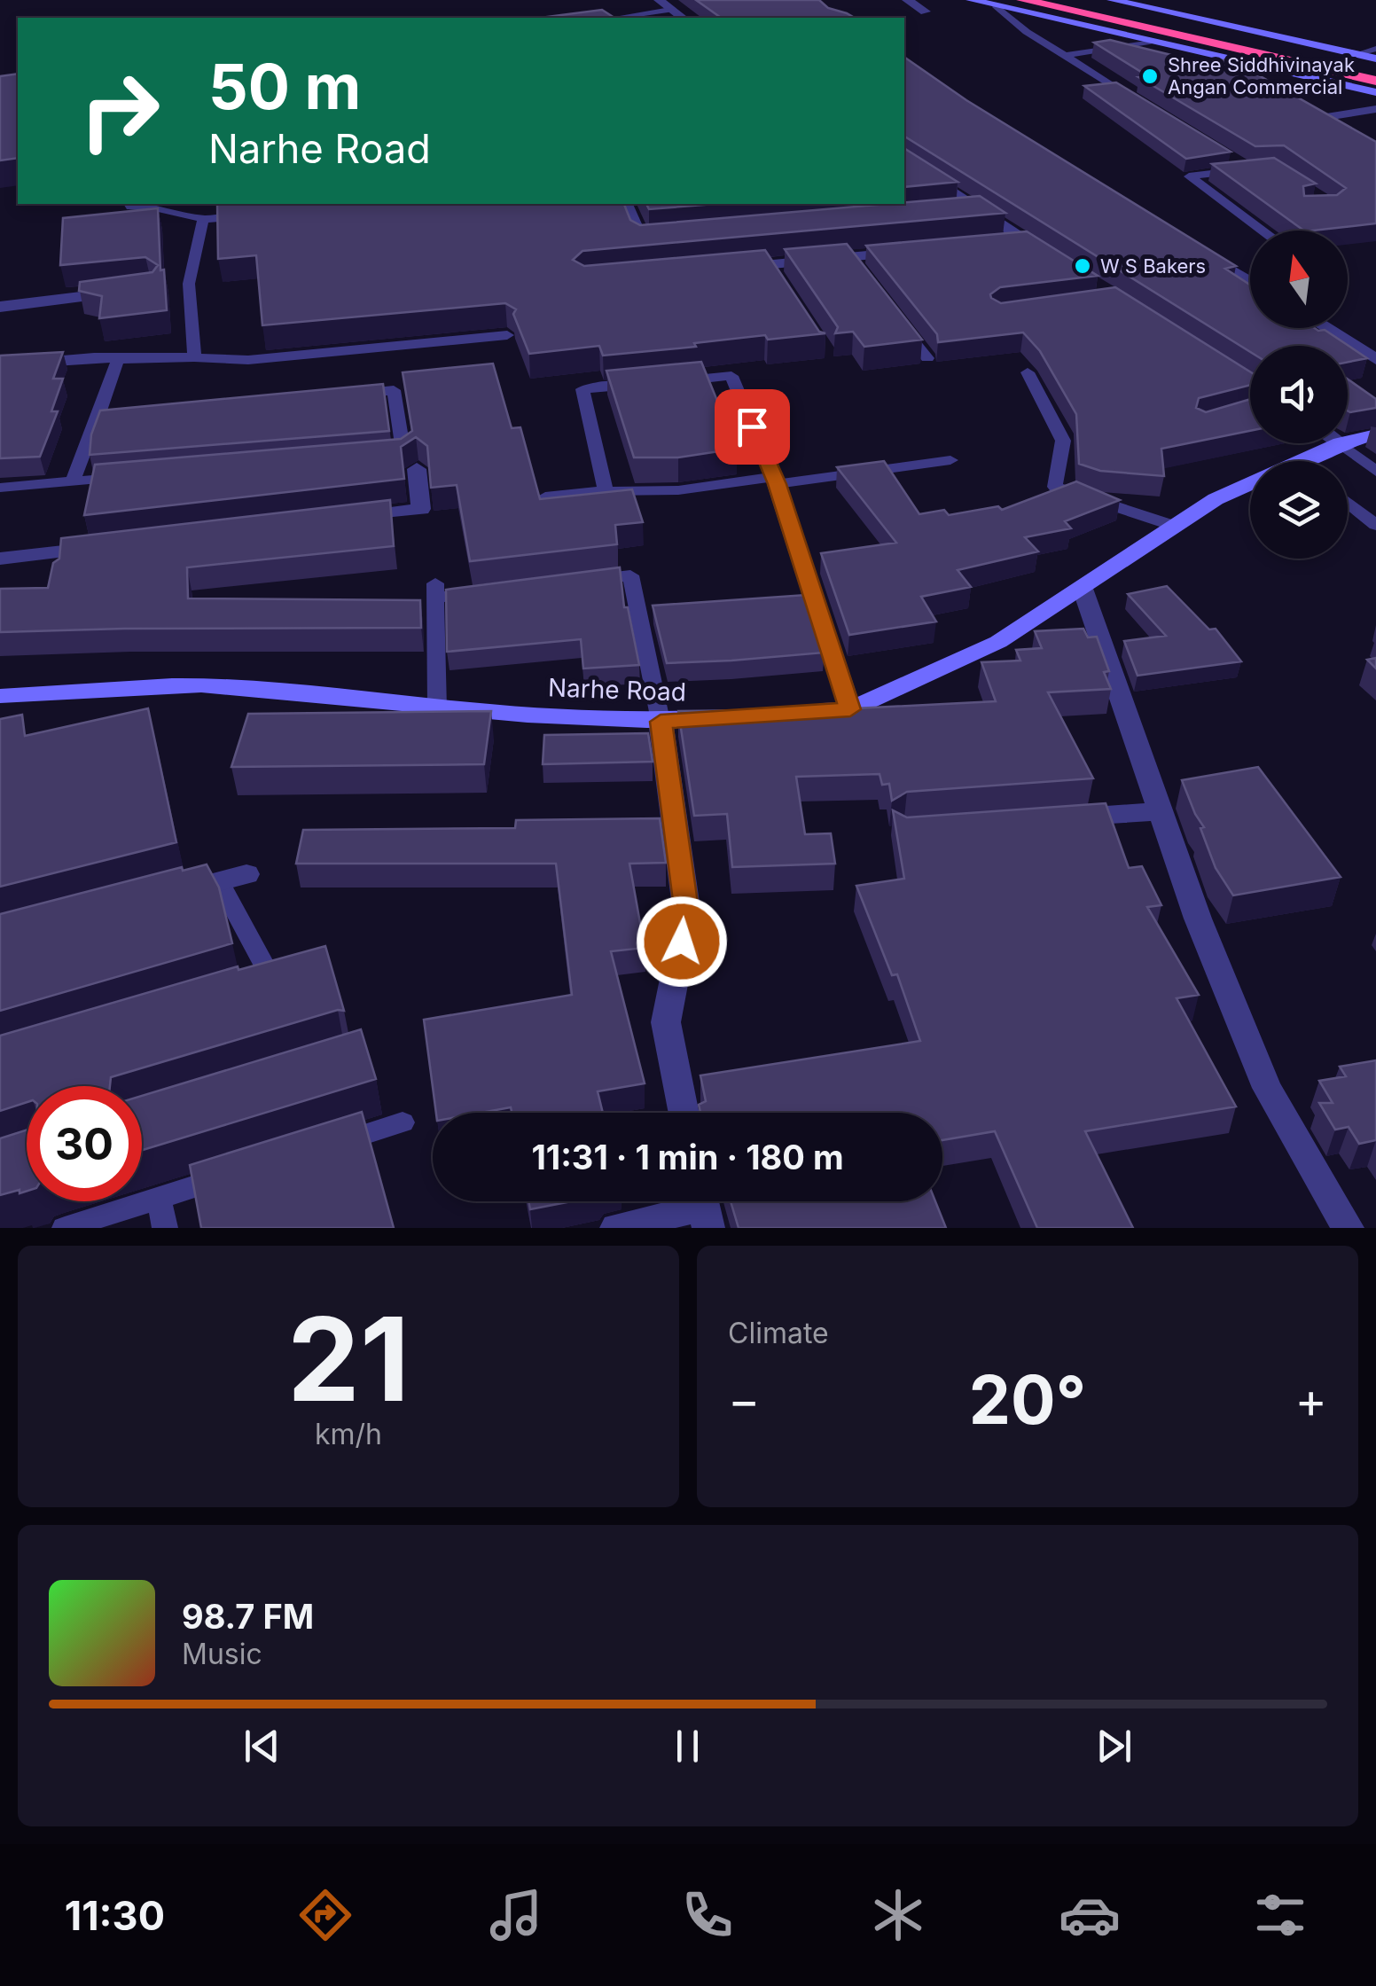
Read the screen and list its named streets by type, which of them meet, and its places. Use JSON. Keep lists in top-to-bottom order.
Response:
{
  "streets": {
    "street": ["Narhe Road"]
  },
  "places": ["Shree Siddhivinayak Angan Commercial", "W S Bakers"],
  "north": "top",
  "page": {
    "turn": ["50 m", "Narhe Road"],
    "limit": "30",
    "trip": "11:31 · 1 min · 180 m",
    "tile": [
      ["21", "km/h"],
      "Climate"
    ],
    "heat": ["−", "20°", "+"],
    "song": ["98.7 FM", "Music"],
    "tabs": "11:30"
  }
}
